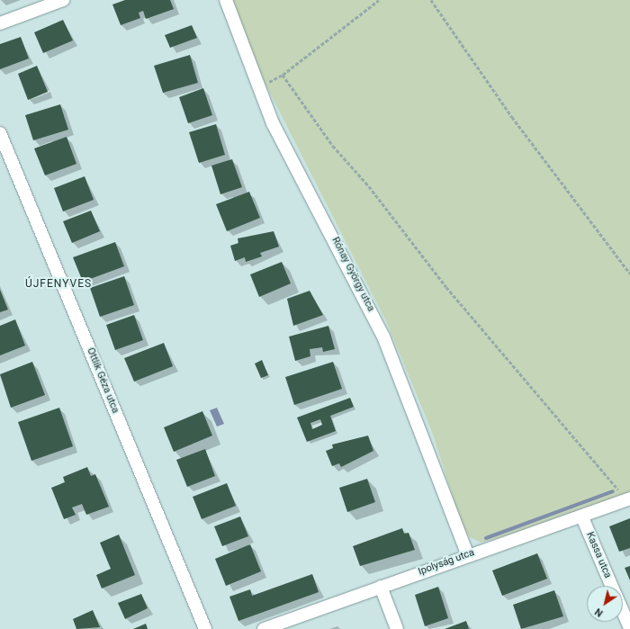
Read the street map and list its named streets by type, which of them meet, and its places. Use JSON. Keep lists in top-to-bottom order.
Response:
{
  "streets": {
    "street": [
      "Rónay György utca",
      "Ottlik Géza utca",
      "Kassa utca",
      "Ipolyság utca"
    ]
  },
  "crossings": [
    ["Rónay György utca", "Ipolyság utca"],
    ["Kassa utca", "Ipolyság utca"]
  ],
  "districts": ["ÚJFENYVES"],
  "north": "bottom left"
}
